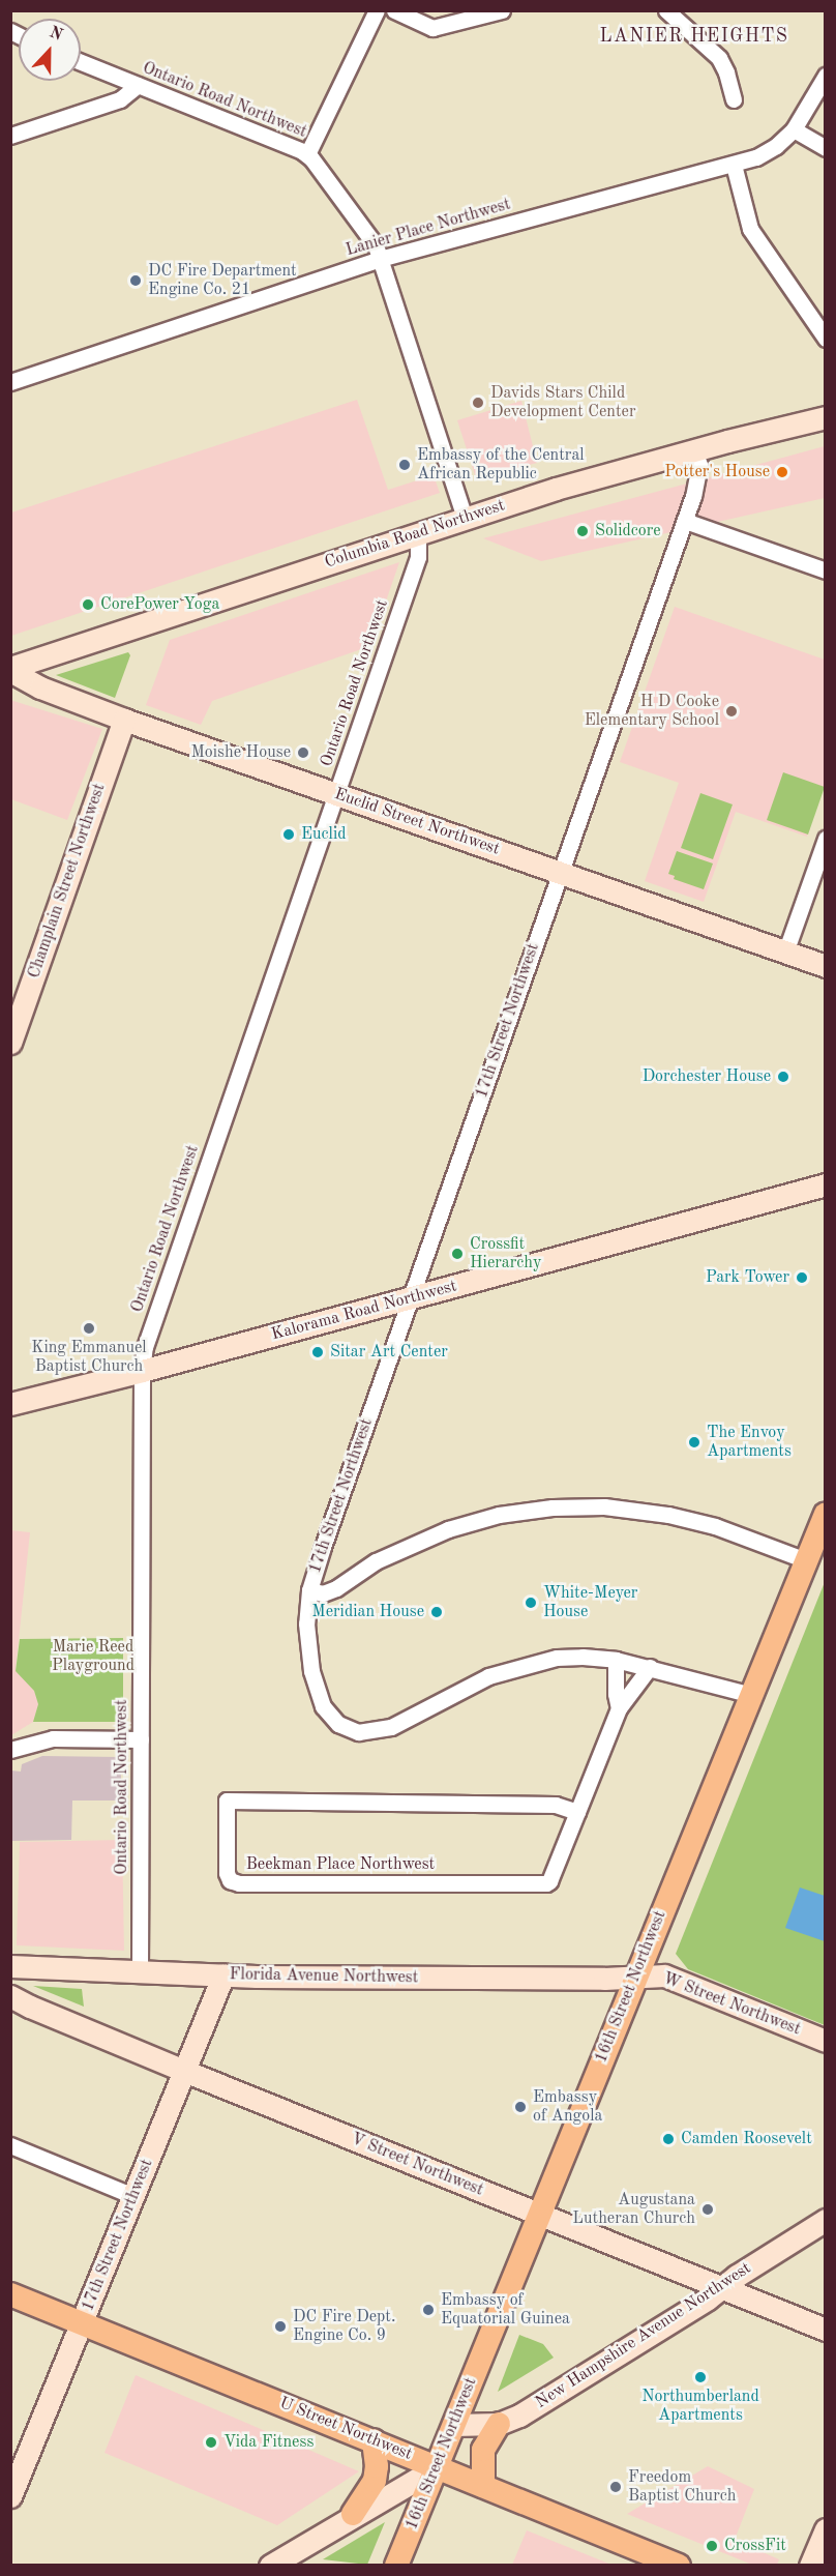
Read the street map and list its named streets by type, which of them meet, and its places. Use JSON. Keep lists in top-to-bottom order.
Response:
{
  "streets": {
    "main road": ["16th Street Northwest", "U Street Northwest"],
    "street": [
      "Ontario Road Northwest",
      "Lanier Place Northwest",
      "Columbia Road Northwest",
      "Euclid Street Northwest",
      "Champlain Street Northwest",
      "17th Street Northwest",
      "Kalorama Road Northwest",
      "Beekman Place Northwest",
      "Florida Avenue Northwest",
      "W Street Northwest",
      "V Street Northwest",
      "New Hampshire Avenue Northwest"
    ]
  },
  "crossings": [
    ["Ontario Road Northwest", "Lanier Place Northwest"],
    ["Ontario Road Northwest", "Columbia Road Northwest"],
    ["Ontario Road Northwest", "Euclid Street Northwest"],
    ["Ontario Road Northwest", "Kalorama Road Northwest"],
    ["Ontario Road Northwest", "Florida Avenue Northwest"],
    ["Columbia Road Northwest", "Euclid Street Northwest"],
    ["Columbia Road Northwest", "17th Street Northwest"],
    ["Euclid Street Northwest", "Champlain Street Northwest"],
    ["Euclid Street Northwest", "17th Street Northwest"],
    ["17th Street Northwest", "Kalorama Road Northwest"],
    ["17th Street Northwest", "Beekman Place Northwest"],
    ["17th Street Northwest", "Florida Avenue Northwest"],
    ["17th Street Northwest", "16th Street Northwest"],
    ["17th Street Northwest", "V Street Northwest"],
    ["17th Street Northwest", "U Street Northwest"],
    ["Florida Avenue Northwest", "16th Street Northwest"],
    ["Florida Avenue Northwest", "W Street Northwest"],
    ["16th Street Northwest", "W Street Northwest"],
    ["16th Street Northwest", "V Street Northwest"],
    ["16th Street Northwest", "New Hampshire Avenue Northwest"],
    ["16th Street Northwest", "U Street Northwest"],
    ["V Street Northwest", "New Hampshire Avenue Northwest"]
  ],
  "districts": ["LANIER HEIGHTS"],
  "parks": ["Marie Reed Playground"],
  "places": [
    "DC Fire Department Engine Co. 21",
    "Davids Stars Child Development Center",
    "Embassy of the Central African Republic",
    "Potter's House",
    "Solidcore",
    "CorePower Yoga",
    "H D Cooke Elementary School",
    "Moishe House",
    "Euclid",
    "Dorchester House",
    "Crossfit Hierarchy",
    "Park Tower",
    "King Emmanuel Baptist Church",
    "Sitar Art Center",
    "The Envoy Apartments",
    "White-Meyer House",
    "Meridian House",
    "Embassy of Angola",
    "Camden Roosevelt",
    "Augustana Lutheran Church",
    "Embassy of Equatorial Guinea",
    "DC Fire Dept. Engine Co. 9",
    "Northumberland Apartments",
    "Vida Fitness",
    "Freedom Baptist Church",
    "CrossFit"
  ],
  "north": "top"
}
